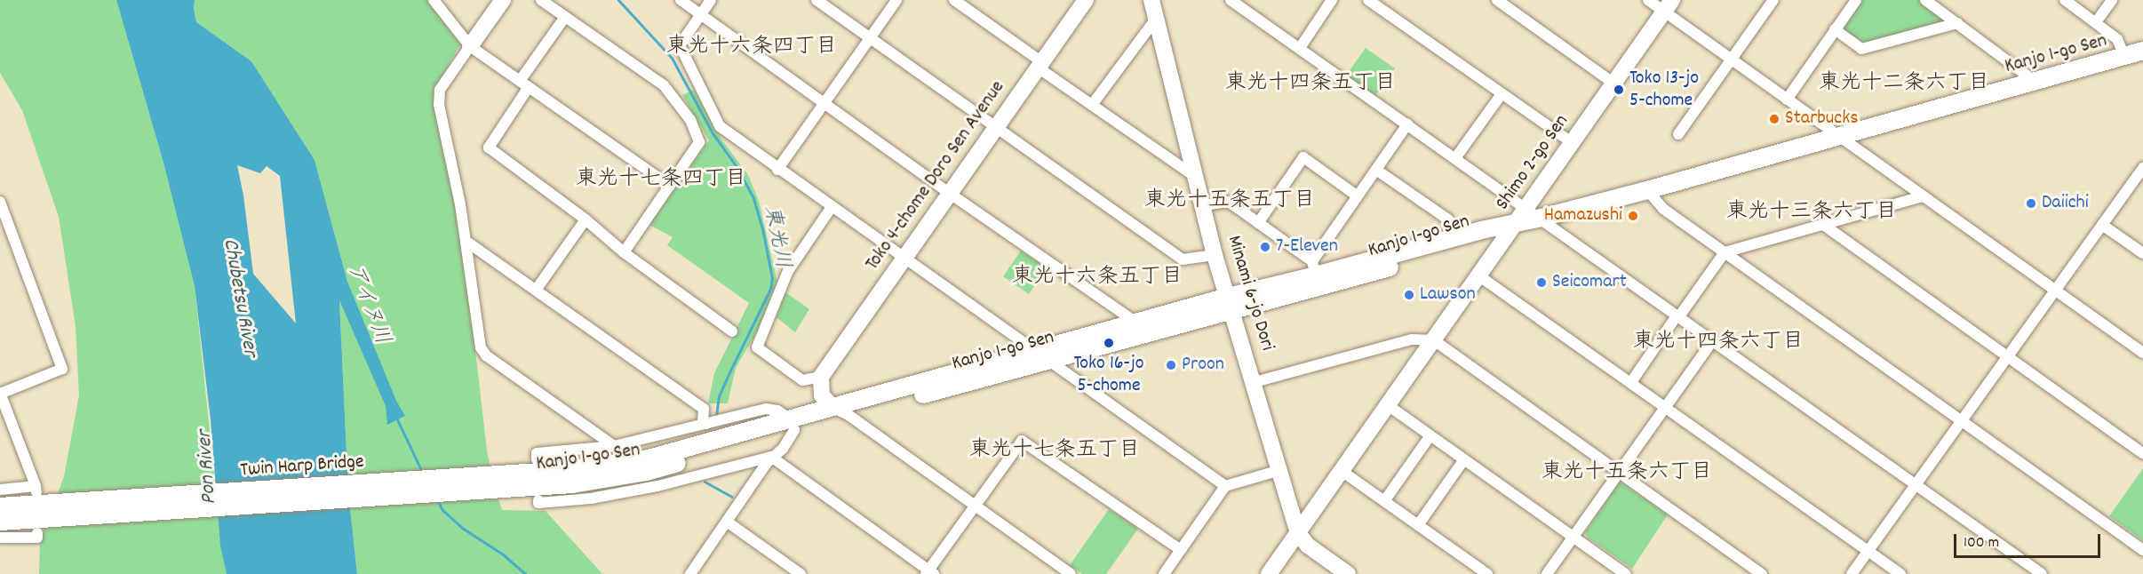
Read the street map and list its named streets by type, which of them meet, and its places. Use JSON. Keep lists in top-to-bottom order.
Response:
{
  "streets": {
    "main road": ["Kanjo 1-go Sen", "Twin Harp Bridge"],
    "street": ["Shimo 2-go Sen", "Toko 4-chome Doro Sen Avenue", "Minami 6-jo Dori"]
  },
  "crossings": [
    ["Kanjo 1-go Sen", "Shimo 2-go Sen"],
    ["Kanjo 1-go Sen", "Minami 6-jo Dori"],
    ["Kanjo 1-go Sen", "Twin Harp Bridge"],
    ["Shimo 2-go Sen", "Minami 6-jo Dori"]
  ],
  "districts": [
    "東光十六条四丁目",
    "東光十四条五丁目",
    "東光十二条六丁目",
    "東光十七条四丁目",
    "東光十五条五丁目",
    "東光十三条六丁目",
    "東光十六条五丁目",
    "東光十四条六丁目",
    "東光十七条五丁目",
    "東光十五条六丁目"
  ],
  "water": [
    "東光川",
    "Chubetsu River",
    "アイヌ川",
    "Pon River"
  ],
  "places": [
    "Toko 13-jo 5-chome",
    "Starbucks",
    "Daiichi",
    "Hamazushi",
    "7-Eleven",
    "Seicomart",
    "Lawson",
    "Toko 16-jo 5-chome",
    "Proon"
  ],
  "scale_bar": "100 m"
}
